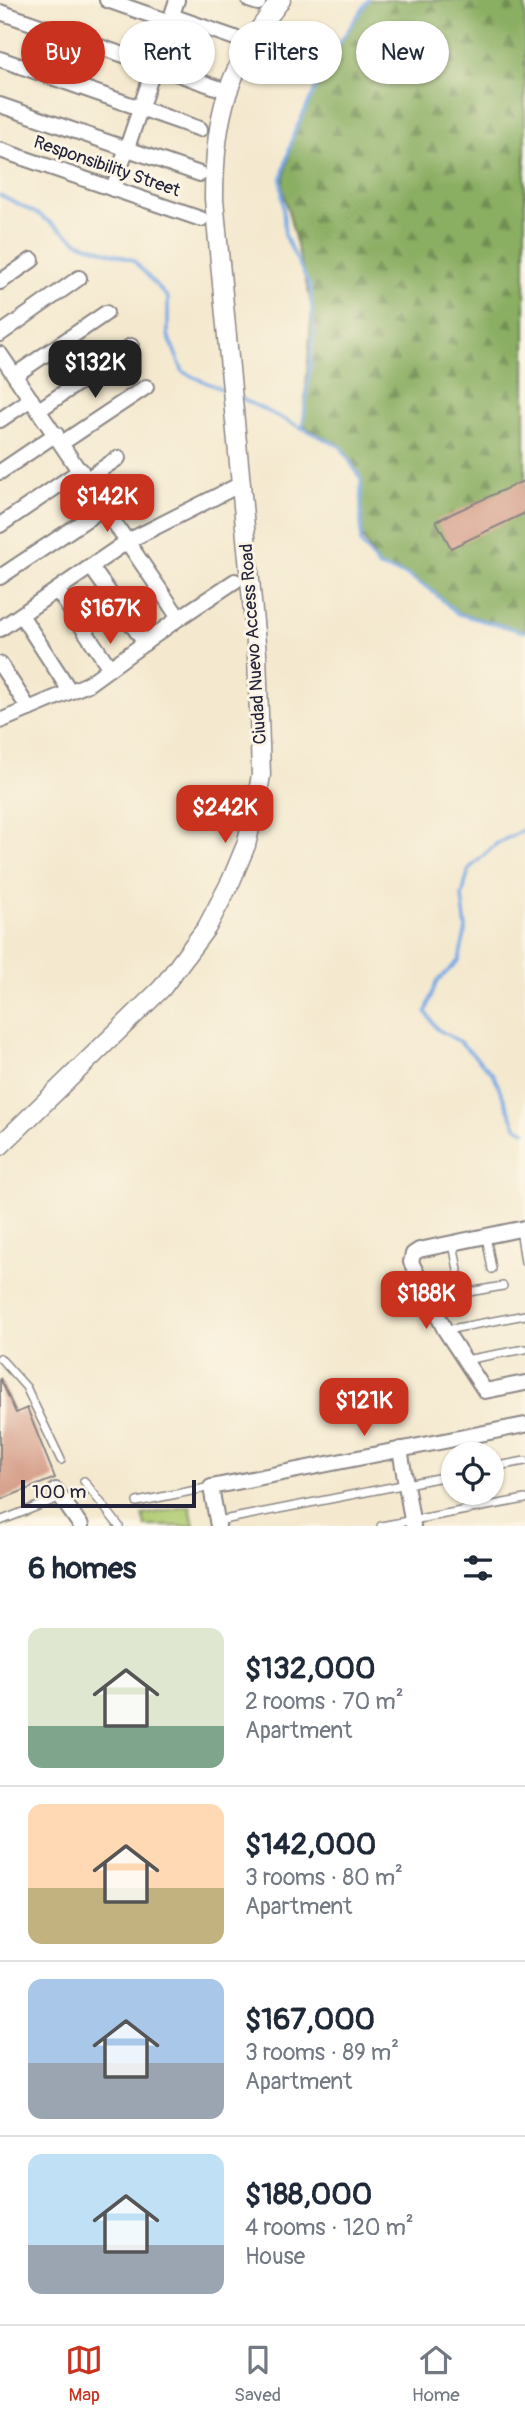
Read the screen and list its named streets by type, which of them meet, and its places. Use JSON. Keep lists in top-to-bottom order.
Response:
{
  "streets": {
    "street": ["Responsibility Street", "Ciudad Nuevo Access Road"]
  },
  "scale_bar": "100 m",
  "page": {
    "chip": [
      "Buy",
      "Rent",
      "Filters",
      "New"
    ],
    "price": [
      "$132K",
      "$142K",
      "$167K",
      "$242K",
      "$188K",
      "$121K"
    ],
    "scale": "100 m",
    "heading": "6 homes",
    "list": [
      {
        "name": "$132,000",
        "note": "2 rooms · 70 m² · Apartment"
      },
      {
        "name": "$142,000",
        "note": "3 rooms · 80 m² · Apartment"
      },
      {
        "name": "$167,000",
        "note": "3 rooms · 89 m² · Apartment"
      },
      {
        "name": "$188,000",
        "note": "4 rooms · 120 m² · House"
      }
    ],
    "tabs": ["Map", "Saved", "Home"]
  }
}
